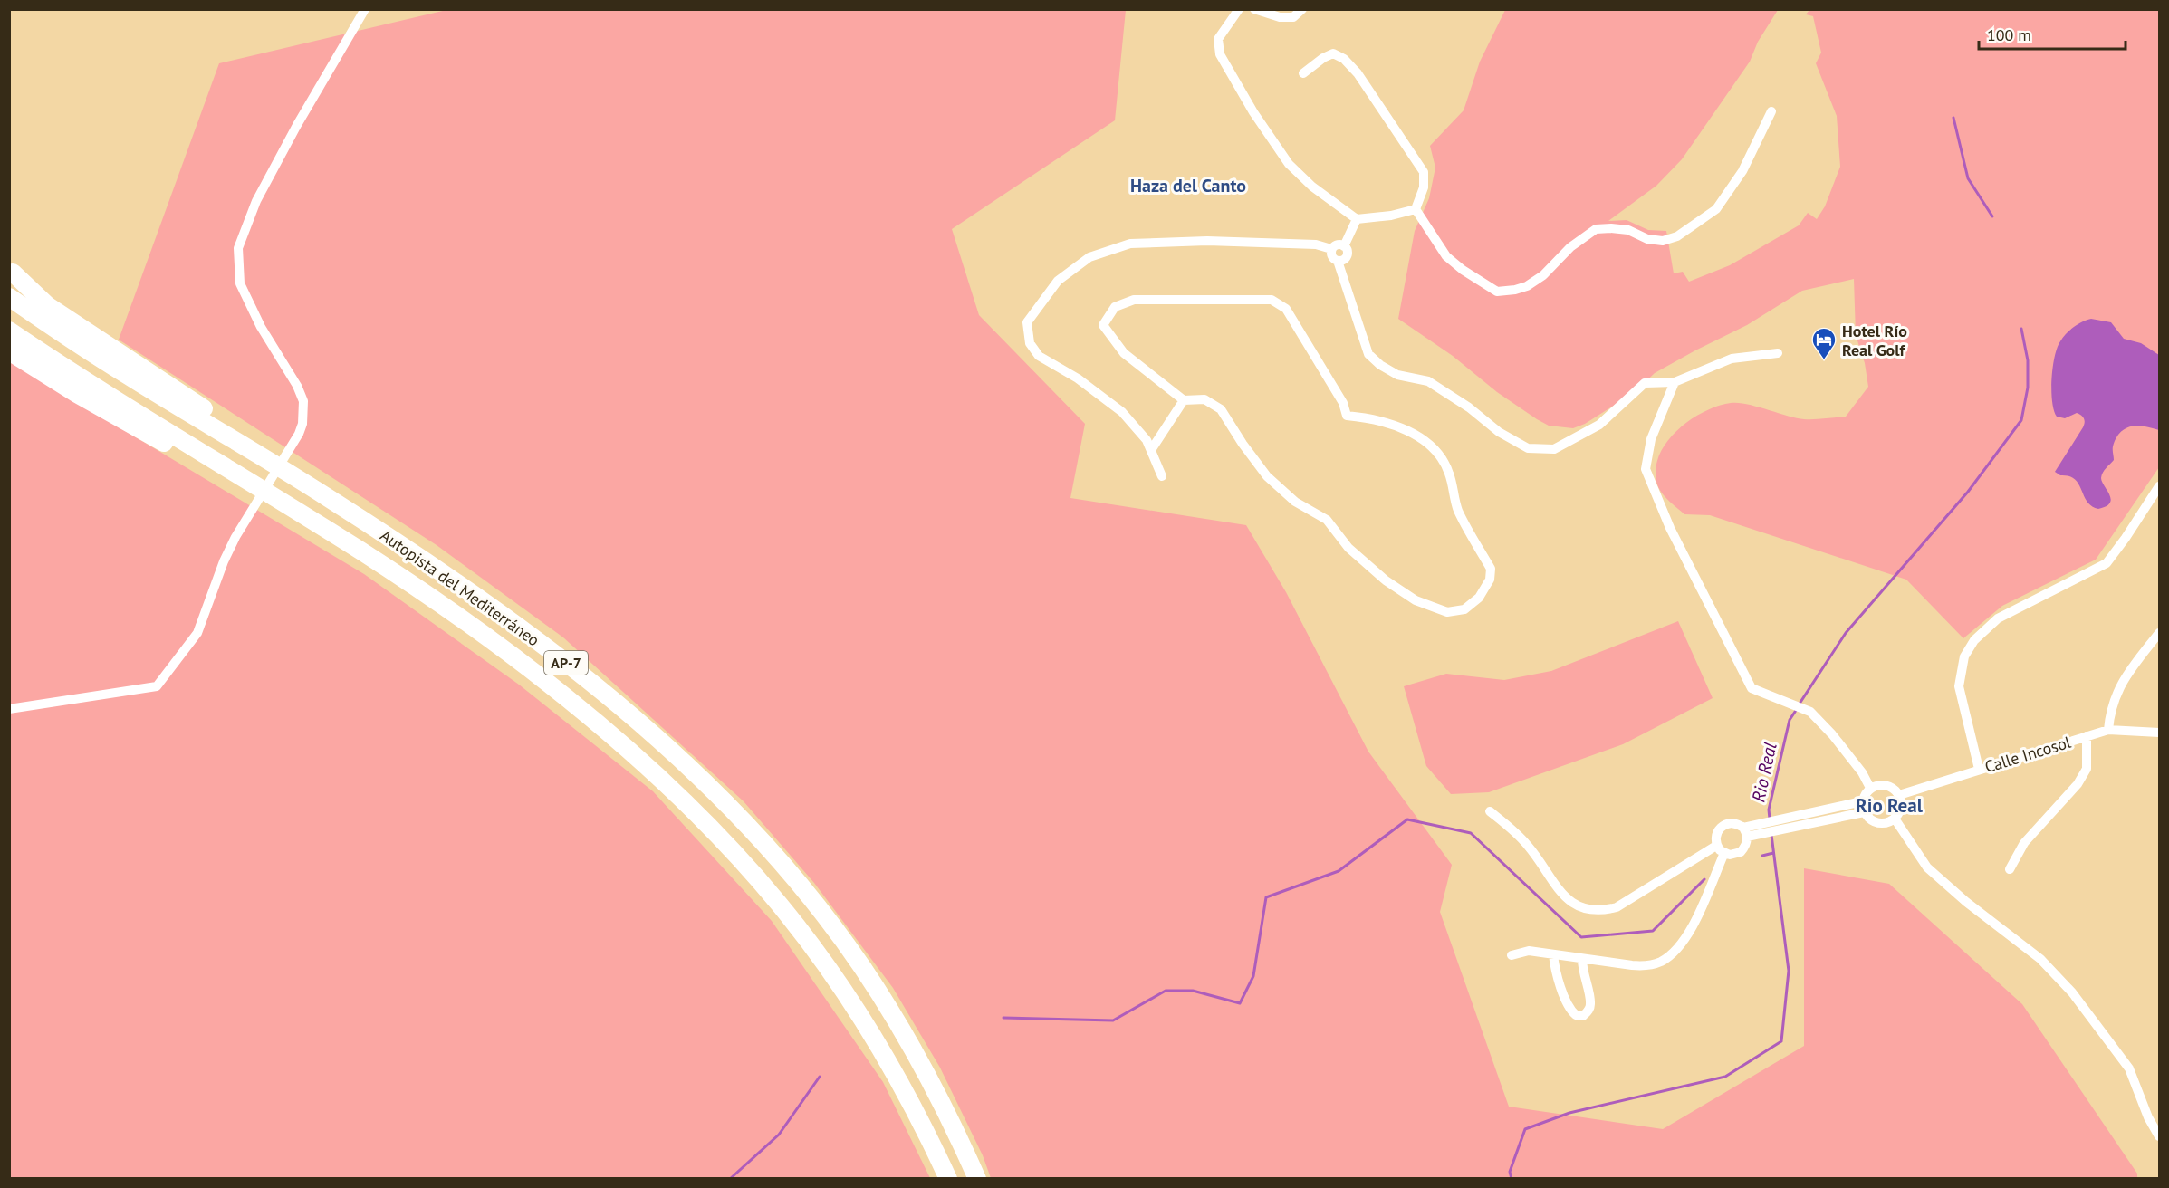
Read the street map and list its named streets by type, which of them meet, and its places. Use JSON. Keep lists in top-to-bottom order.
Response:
{
  "streets": {
    "highway": ["Autopista del Mediterráneo", "AP-7"],
    "street": ["Calle Incosol"]
  },
  "districts": ["Haza del Canto", "Rio Real"],
  "water": ["Rio Real"],
  "places": {
    "hotel": ["Hotel Río Real Golf"]
  },
  "scale_bar": "100 m"
}
